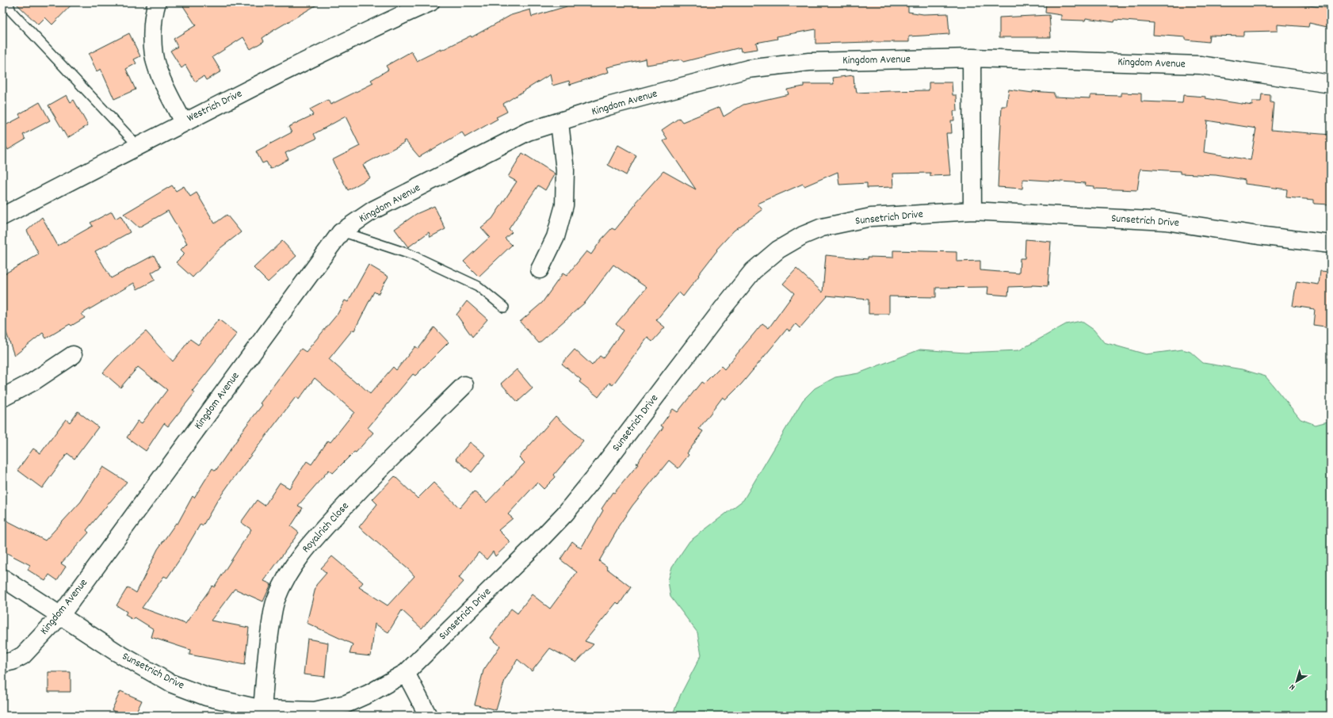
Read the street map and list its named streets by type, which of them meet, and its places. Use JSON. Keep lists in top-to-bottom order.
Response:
{
  "streets": {
    "street": [
      "Kingdom Avenue",
      "Westrich Drive",
      "Sunsetrich Drive",
      "Royalrich Close"
    ]
  },
  "crossings": [
    ["Kingdom Avenue", "Sunsetrich Drive"],
    ["Sunsetrich Drive", "Royalrich Close"]
  ],
  "north": "bottom left"
}
